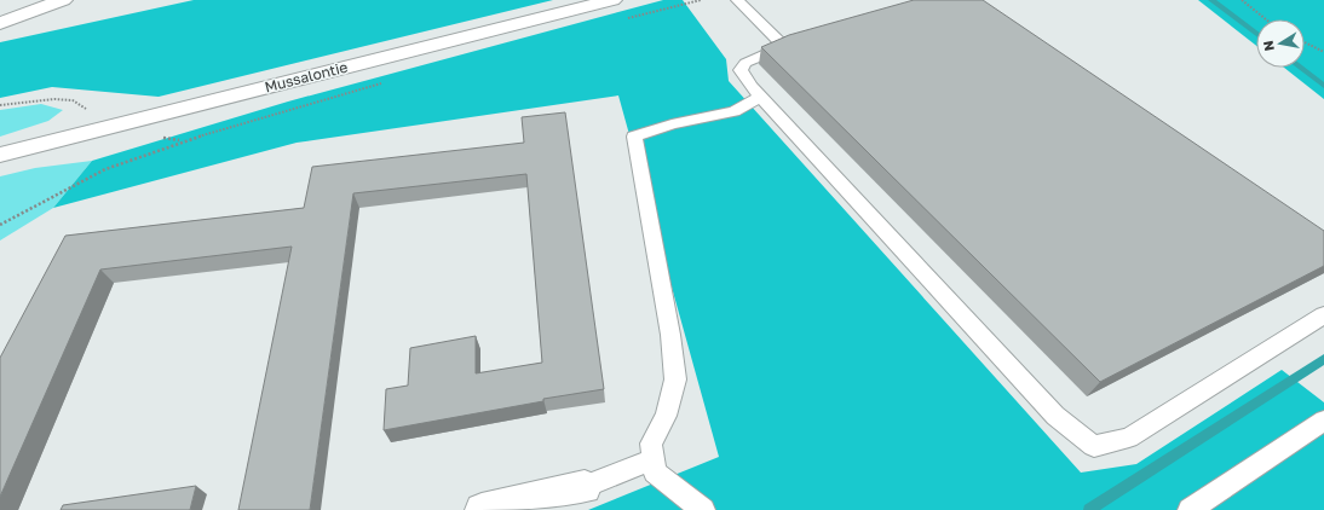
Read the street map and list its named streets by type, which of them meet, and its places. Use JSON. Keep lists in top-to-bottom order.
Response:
{
  "streets": {
    "main road": ["Mussalontie"]
  },
  "north": "left"
}
